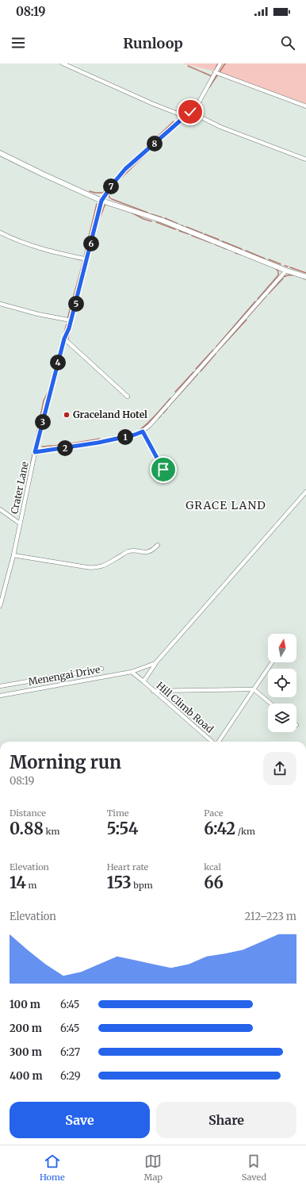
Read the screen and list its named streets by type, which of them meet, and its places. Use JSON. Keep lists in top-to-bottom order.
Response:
{
  "streets": {
    "street": ["Crater Lane", "Menengai Drive", "Hill Climb Road"]
  },
  "crossings": [
    ["Menengai Drive", "Hill Climb Road"]
  ],
  "districts": ["GRACE LAND"],
  "places": ["Graceland Hotel"],
  "north": "top",
  "page": {
    "status": "08:19",
    "header": "Runloop",
    "pins": [
      "8",
      "7",
      "6",
      "5",
      "4",
      "3",
      "1",
      "2"
    ],
    "heading": ["Morning run", "08:19"],
    "stats": [
      ["Distance", "0.88 km"],
      ["Time", "5:54"],
      ["Pace", "6:42 /km"],
      ["Elevation", "14 m"],
      ["Heart rate", "153 bpm"],
      ["kcal", "66"]
    ],
    "chart": ["Elevation", "212–223 m"],
    "list": [
      {
        "name": "100 m",
        "note": "6:45"
      },
      {
        "name": "200 m",
        "note": "6:45"
      },
      {
        "name": "300 m",
        "note": "6:27"
      },
      {
        "name": "400 m",
        "note": "6:29"
      }
    ],
    "buttons": ["Save", "Share"],
    "tabs": ["Home", "Map", "Saved"]
  }
}
